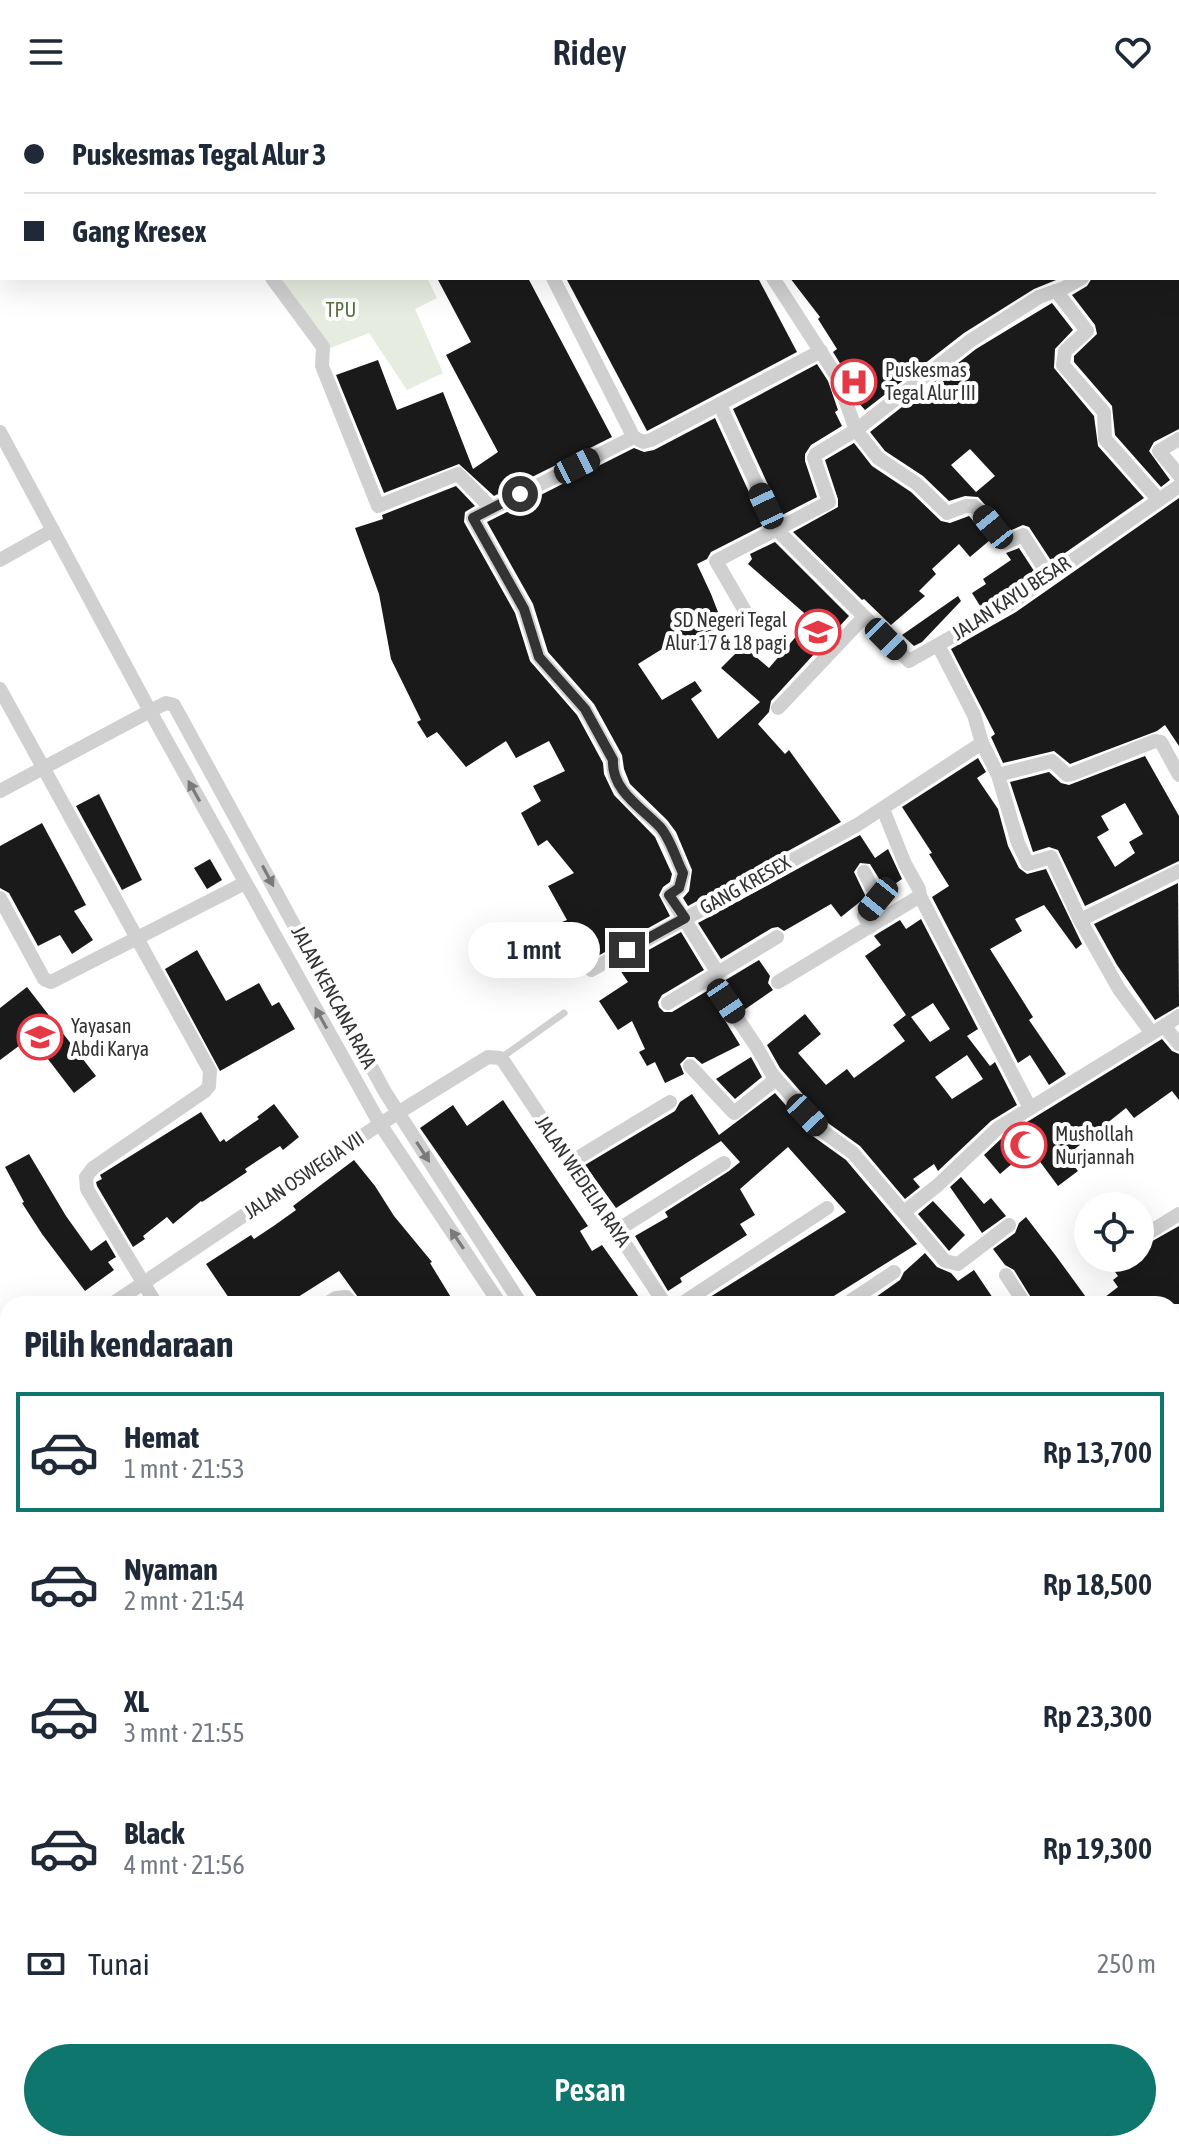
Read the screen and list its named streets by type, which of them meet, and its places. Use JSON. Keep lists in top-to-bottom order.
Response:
{
  "streets": {
    "street": [
      "JALAN KAYU BESAR",
      "GANG KRESEX",
      "JALAN KENCANA RAYA",
      "JALAN OSWEGIA VII",
      "JALAN WEDELIA RAYA"
    ]
  },
  "crossings": [
    ["JALAN KENCANA RAYA", "JALAN OSWEGIA VII"],
    ["JALAN OSWEGIA VII", "JALAN WEDELIA RAYA"]
  ],
  "parks": ["TPU"],
  "places": {
    "hospital": ["Puskesmas Tegal Alur III"],
    "school or university": ["SD Negeri Tegal Alur 17 & 18 pagi", "Yayasan Abdi Karya"],
    "mosque": ["Mushollah Nurjannah"]
  },
  "page": {
    "header": "Ridey",
    "banner": ["Puskesmas Tegal Alur 3", "Gang Kresex"],
    "bubble": "1 mnt",
    "heading": "Pilih kendaraan",
    "list": [
      {
        "name": "Hemat",
        "note": "1 mnt · 21:53",
        "value": "Rp 13,700"
      },
      {
        "name": "Nyaman",
        "note": "2 mnt · 21:54",
        "value": "Rp 18,500"
      },
      {
        "name": "XL",
        "note": "3 mnt · 21:55",
        "value": "Rp 23,300"
      },
      {
        "name": "Black",
        "note": "4 mnt · 21:56",
        "value": "Rp 19,300"
      }
    ],
    "pay": ["Tunai", "250 m"],
    "buttons": "Pesan"
  }
}
